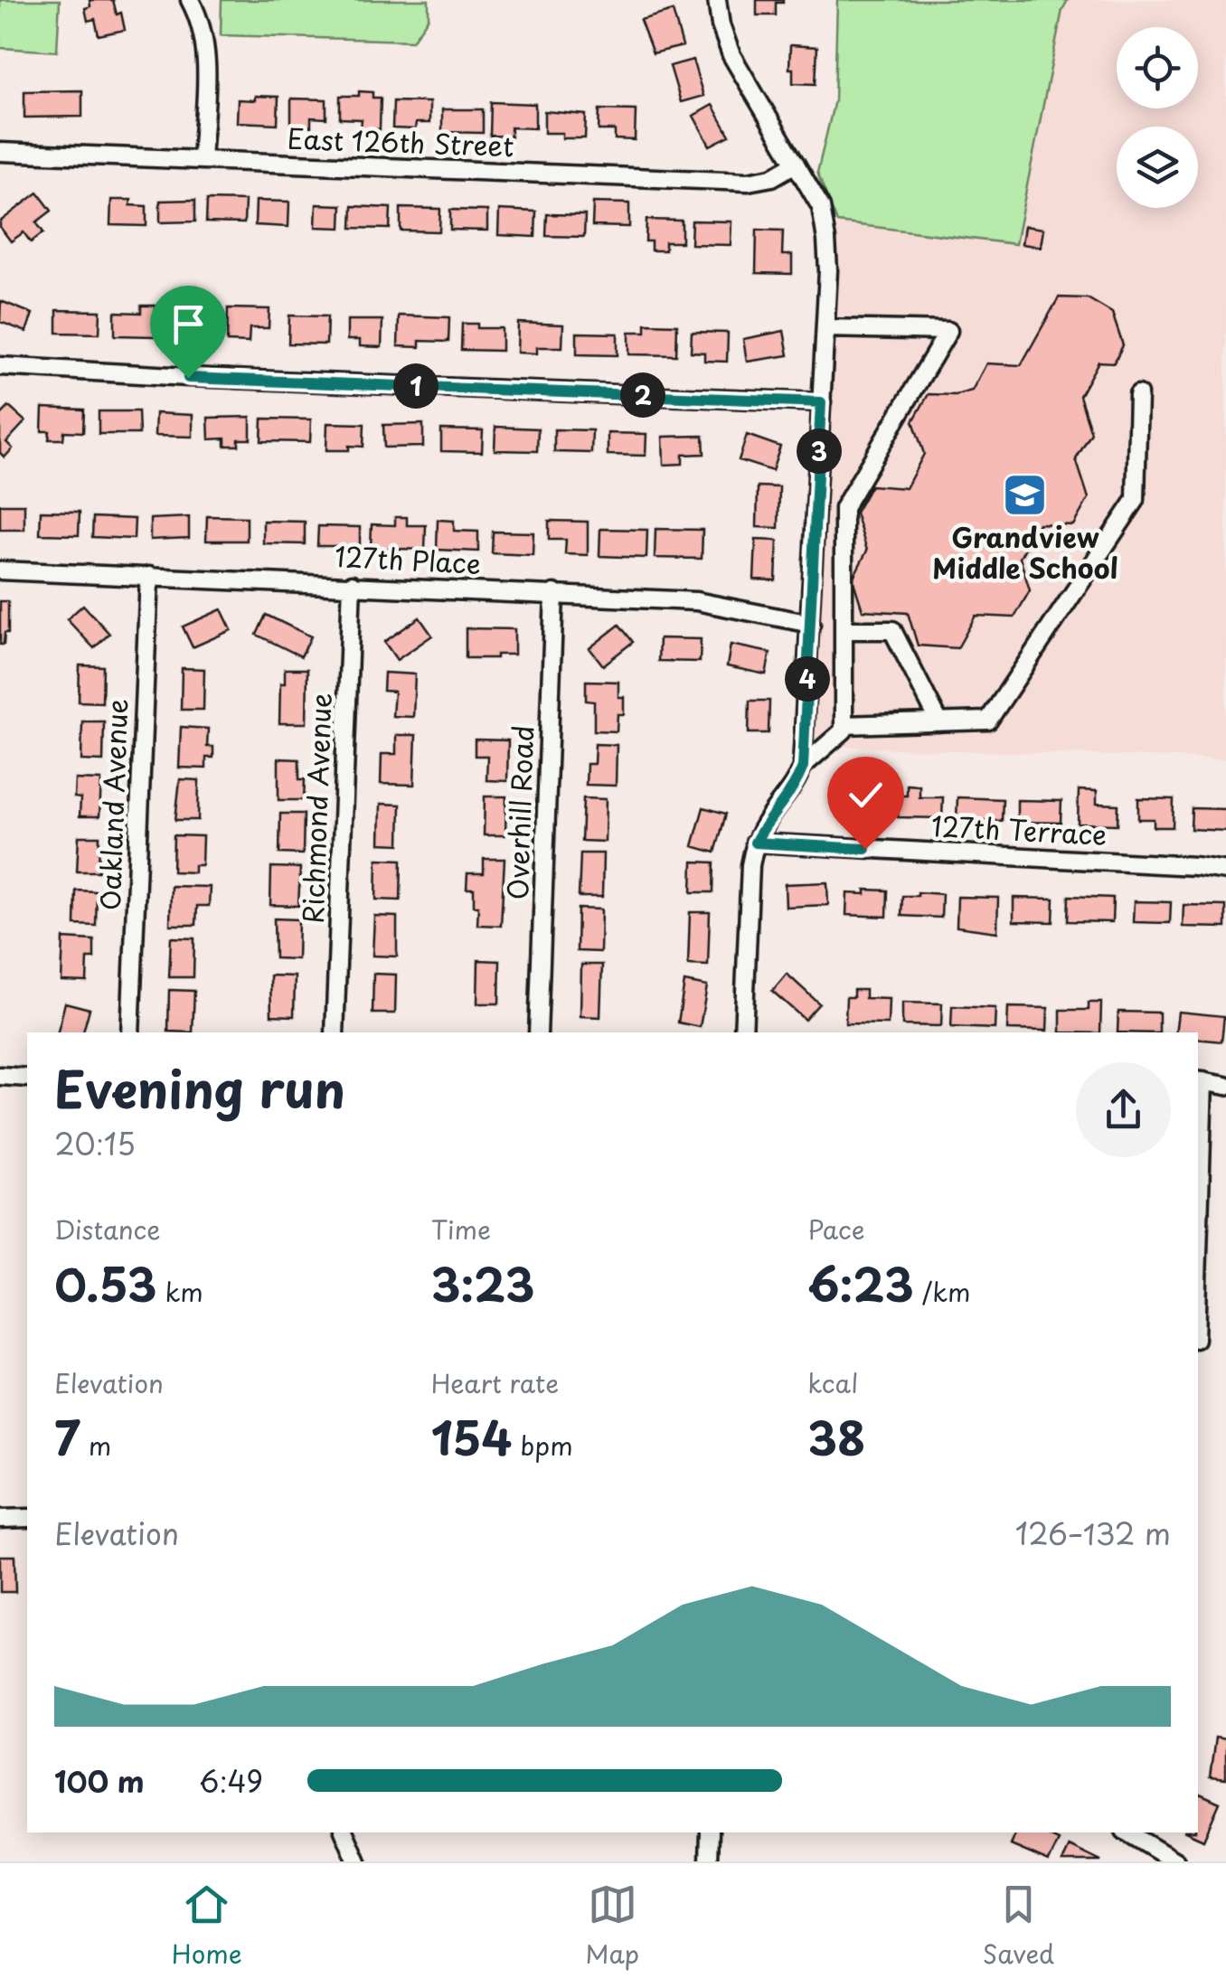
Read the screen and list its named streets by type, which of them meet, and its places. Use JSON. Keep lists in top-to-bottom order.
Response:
{
  "streets": {
    "street": [
      "East 126th Street",
      "127th Place",
      "Oakland Avenue",
      "Richmond Avenue",
      "Overhill Road",
      "127th Terrace"
    ]
  },
  "crossings": [
    ["127th Place", "Oakland Avenue"],
    ["127th Place", "Richmond Avenue"],
    ["127th Place", "Overhill Road"]
  ],
  "places": {
    "school or university": ["Grandview Middle School"]
  },
  "page": {
    "pins": [
      "1",
      "2",
      "3",
      "4"
    ],
    "heading": ["Evening run", "20:15"],
    "stats": [
      ["Distance", "0.53 km"],
      ["Time", "3:23"],
      ["Pace", "6:23 /km"],
      ["Elevation", "7 m"],
      ["Heart rate", "154 bpm"],
      ["kcal", "38"]
    ],
    "chart": ["Elevation", "126–132 m"],
    "list": [
      {
        "name": "100 m",
        "note": "6:49"
      }
    ],
    "tabs": ["Home", "Map", "Saved"]
  }
}
